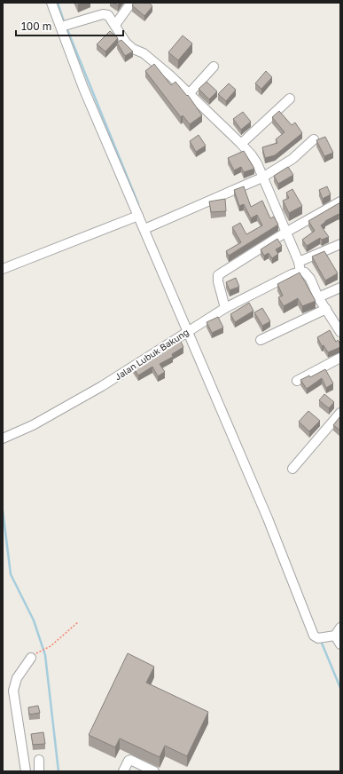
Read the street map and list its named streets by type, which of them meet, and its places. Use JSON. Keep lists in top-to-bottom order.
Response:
{
  "streets": {
    "street": ["Jalan Lubuk Bakung"]
  },
  "scale_bar": "100 m"
}
